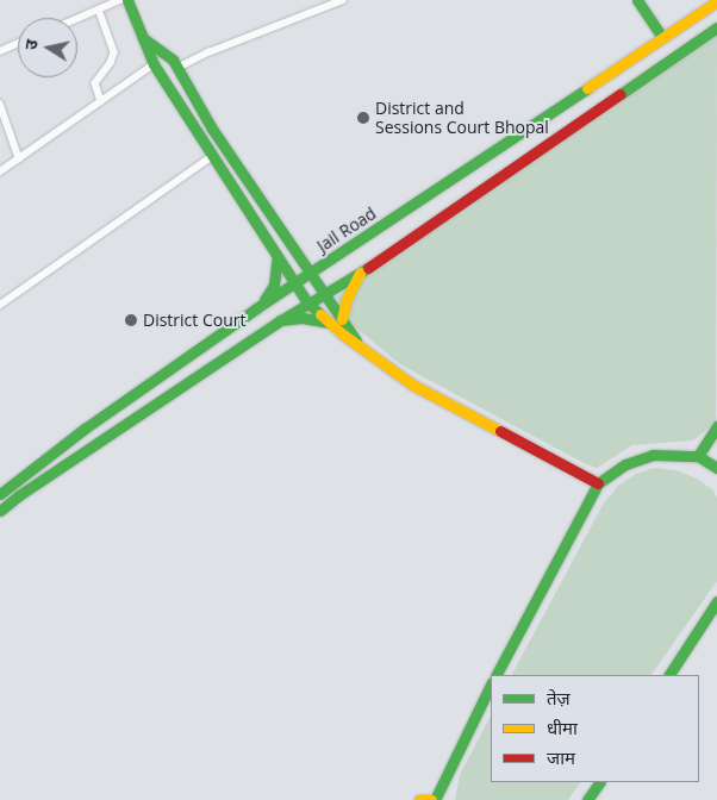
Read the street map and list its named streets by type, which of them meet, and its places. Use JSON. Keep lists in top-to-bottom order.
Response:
{
  "streets": {
    "main road": ["Jail Road"]
  },
  "places": ["District and Sessions Court Bhopal", "District Court"],
  "legend": ["तेज़", "धीमा", "जाम"],
  "north": "left"
}
